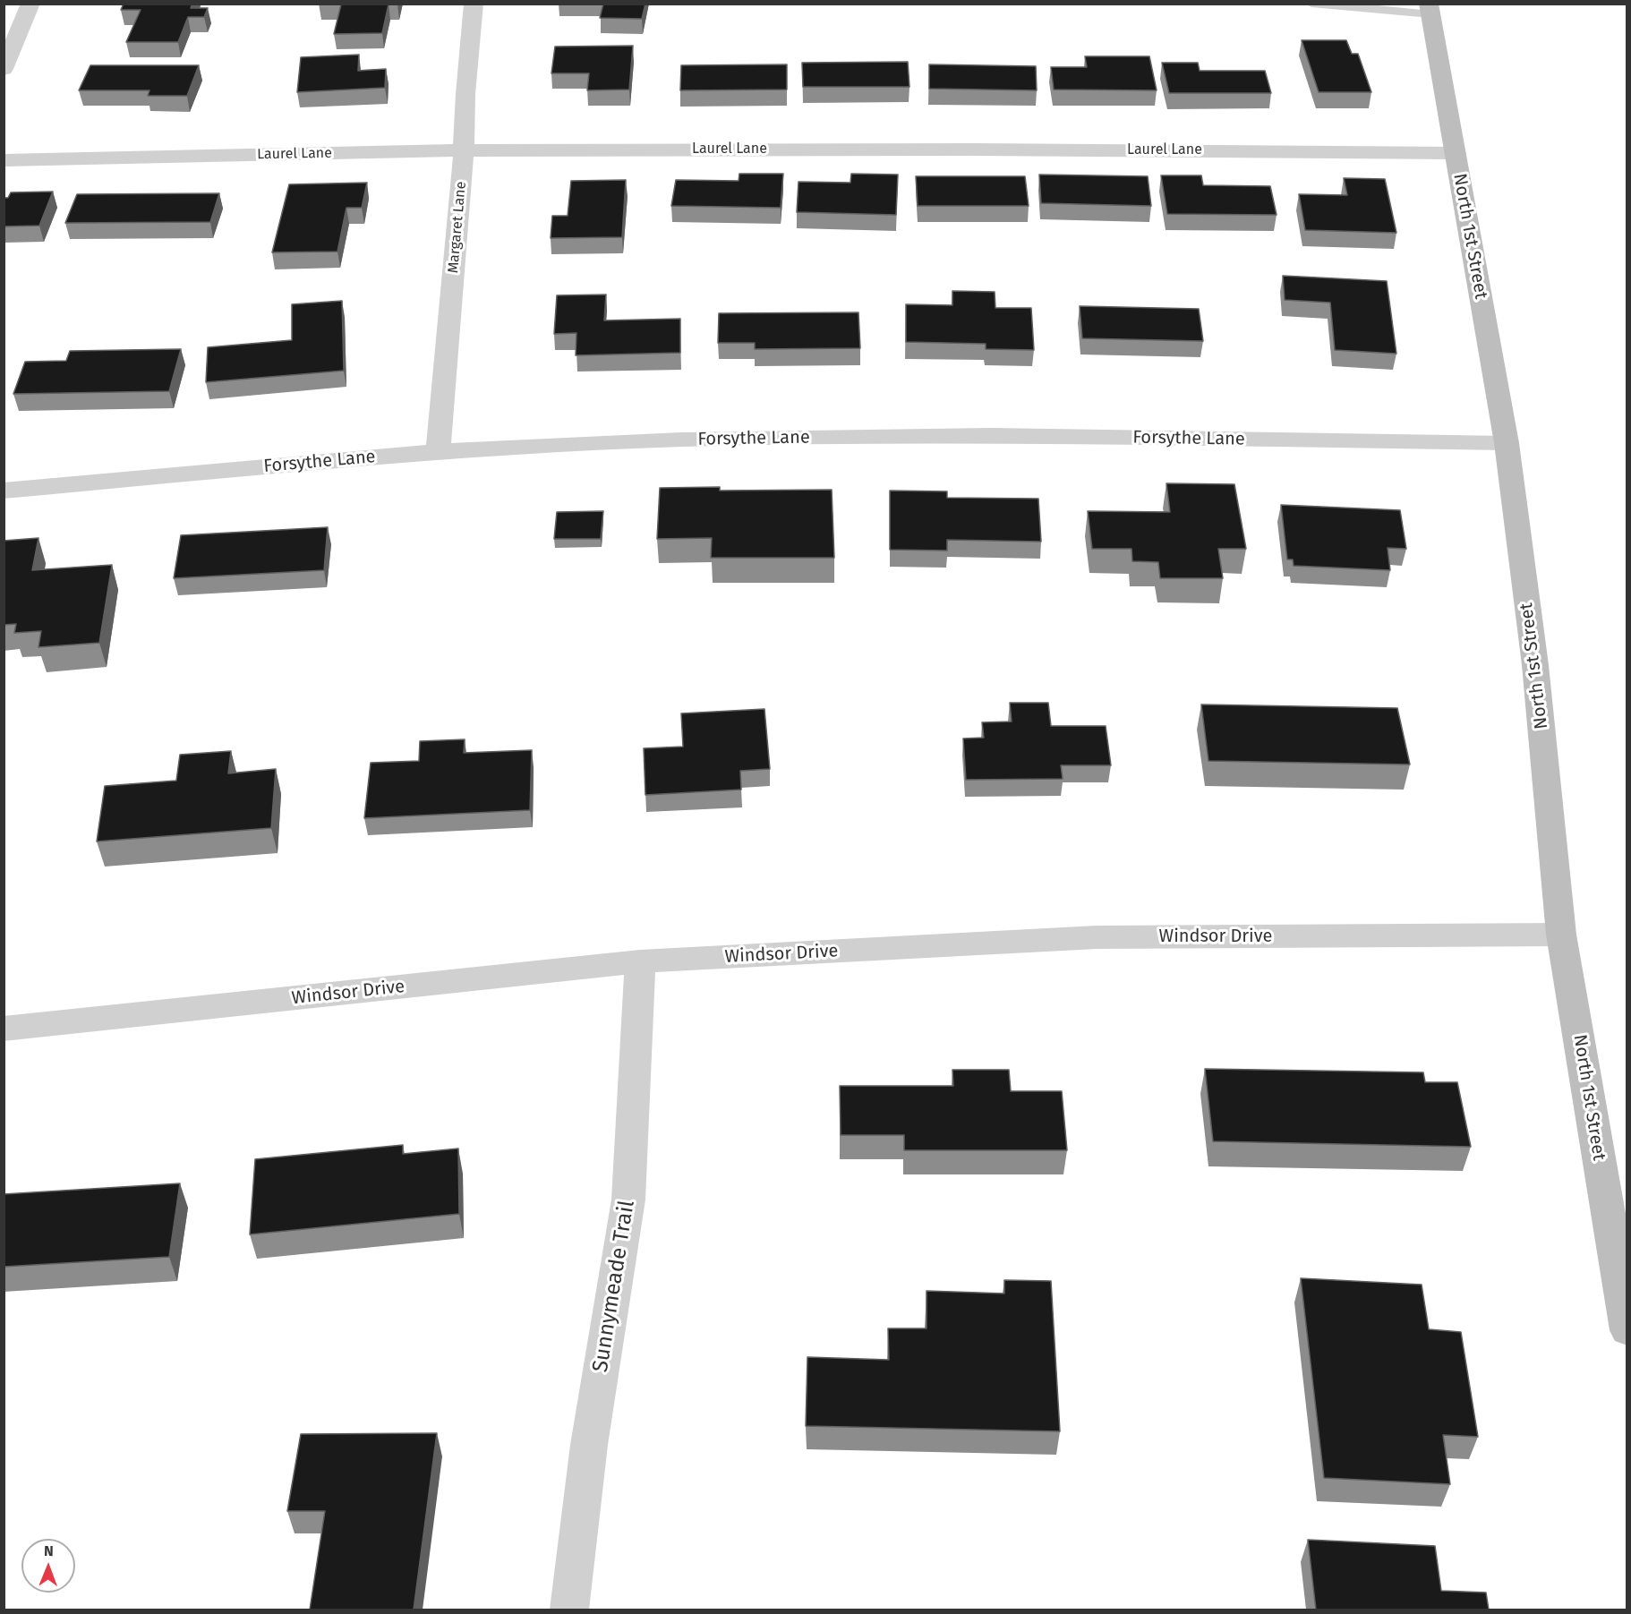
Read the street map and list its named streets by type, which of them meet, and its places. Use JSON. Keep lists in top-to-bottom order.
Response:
{
  "streets": {
    "street": [
      "Laurel Lane",
      "Margaret Lane",
      "North 1st Street",
      "Forsythe Lane",
      "Windsor Drive",
      "Sunnymeade Trail"
    ]
  },
  "crossings": [
    ["Laurel Lane", "Margaret Lane"],
    ["Laurel Lane", "North 1st Street"],
    ["Margaret Lane", "Forsythe Lane"],
    ["North 1st Street", "Forsythe Lane"],
    ["North 1st Street", "Windsor Drive"],
    ["Windsor Drive", "Sunnymeade Trail"]
  ],
  "north": "top"
}
